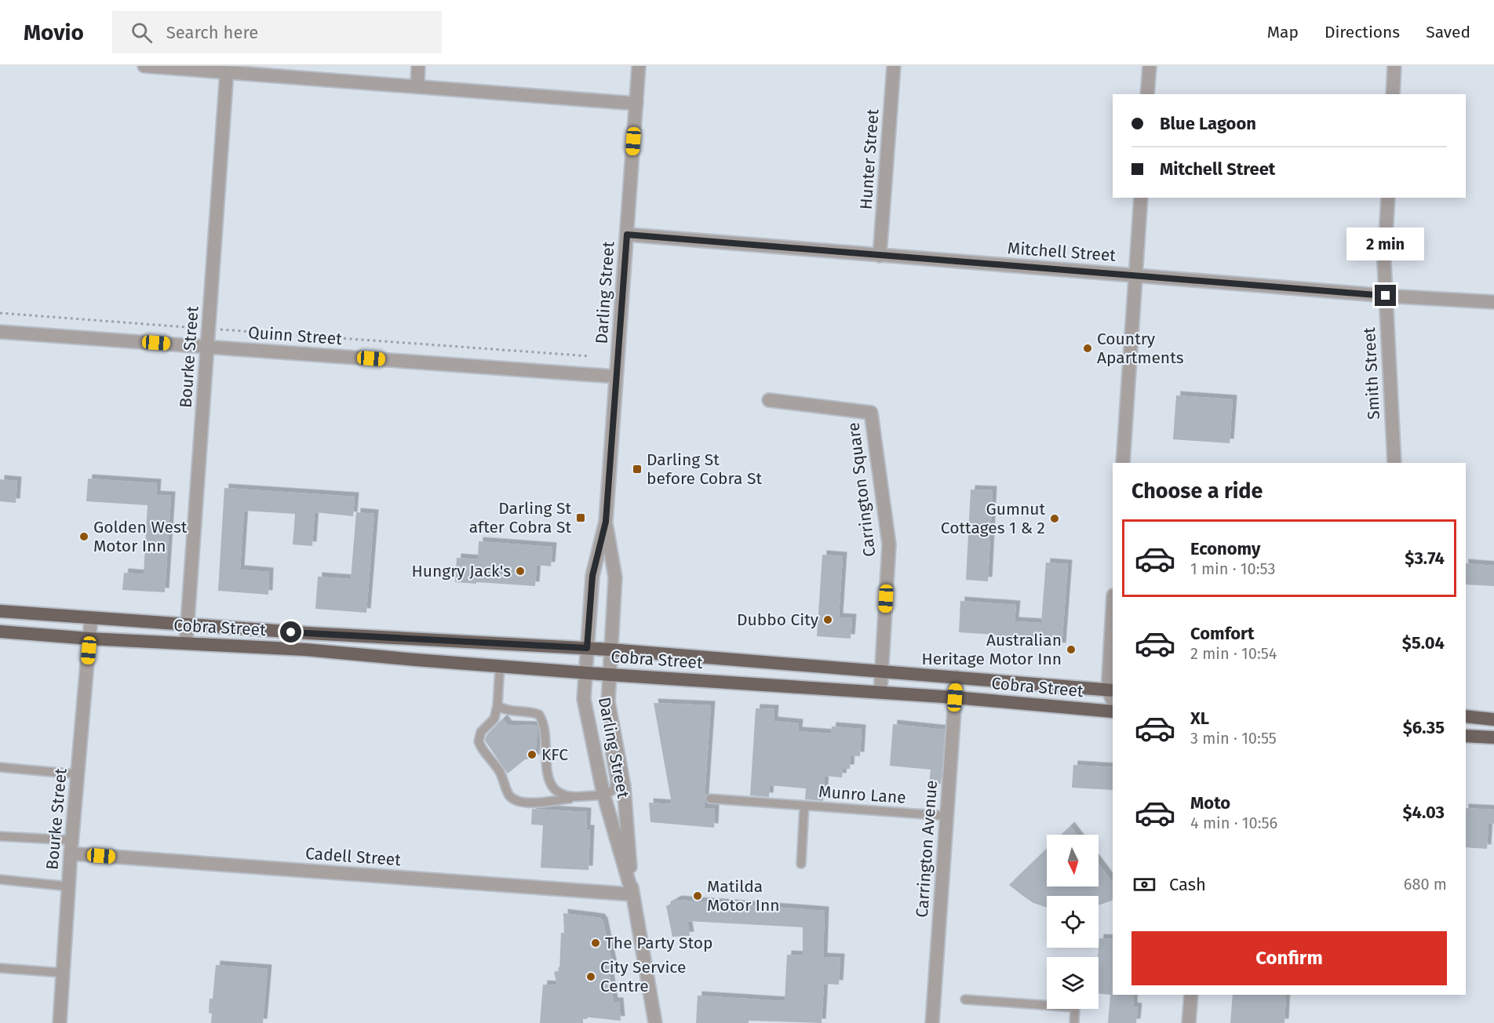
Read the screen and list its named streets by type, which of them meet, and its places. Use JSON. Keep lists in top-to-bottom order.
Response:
{
  "streets": {
    "highway": ["Cobra Street"],
    "street": [
      "Hunter Street",
      "Mitchell Street",
      "Darling Street",
      "Quinn Street",
      "Bourke Street",
      "Smith Street",
      "Carrington Square",
      "Carrington Avenue",
      "Cadell Street"
    ],
    "lane": ["Munro Lane"]
  },
  "crossings": [
    ["Hunter Street", "Mitchell Street"],
    ["Mitchell Street", "Darling Street"],
    ["Mitchell Street", "Smith Street"],
    ["Darling Street", "Quinn Street"],
    ["Darling Street", "Cobra Street"],
    ["Darling Street", "Cadell Street"],
    ["Quinn Street", "Bourke Street"],
    ["Bourke Street", "Cobra Street"],
    ["Bourke Street", "Cadell Street"],
    ["Carrington Square", "Cobra Street"],
    ["Cobra Street", "Carrington Avenue"],
    ["Munro Lane", "Carrington Avenue"]
  ],
  "places": {
    "other": [
      "Country Apartments",
      "Gumnut Cottages 1 & 2",
      "Golden West Motor Inn",
      "Hungry Jack's",
      "Dubbo City",
      "Australian Heritage Motor Inn",
      "KFC",
      "Matilda Motor Inn",
      "The Party Stop",
      "City Service Centre"
    ],
    "transit": ["Darling St before Cobra St", "Darling St after Cobra St"]
  },
  "north": "bottom",
  "page": {
    "header": "Movio",
    "search": "Search here",
    "nav": ["Map", "Directions", "Saved"],
    "banner": ["Blue Lagoon", "Mitchell Street"],
    "bubble": "2 min",
    "heading": "Choose a ride",
    "list": [
      {
        "name": "Economy",
        "note": "1 min · 10:53",
        "value": "$3.74"
      },
      {
        "name": "Comfort",
        "note": "2 min · 10:54",
        "value": "$5.04"
      },
      {
        "name": "XL",
        "note": "3 min · 10:55",
        "value": "$6.35"
      },
      {
        "name": "Moto",
        "note": "4 min · 10:56",
        "value": "$4.03"
      }
    ],
    "pay": ["Cash", "680 m"],
    "buttons": "Confirm"
  }
}
